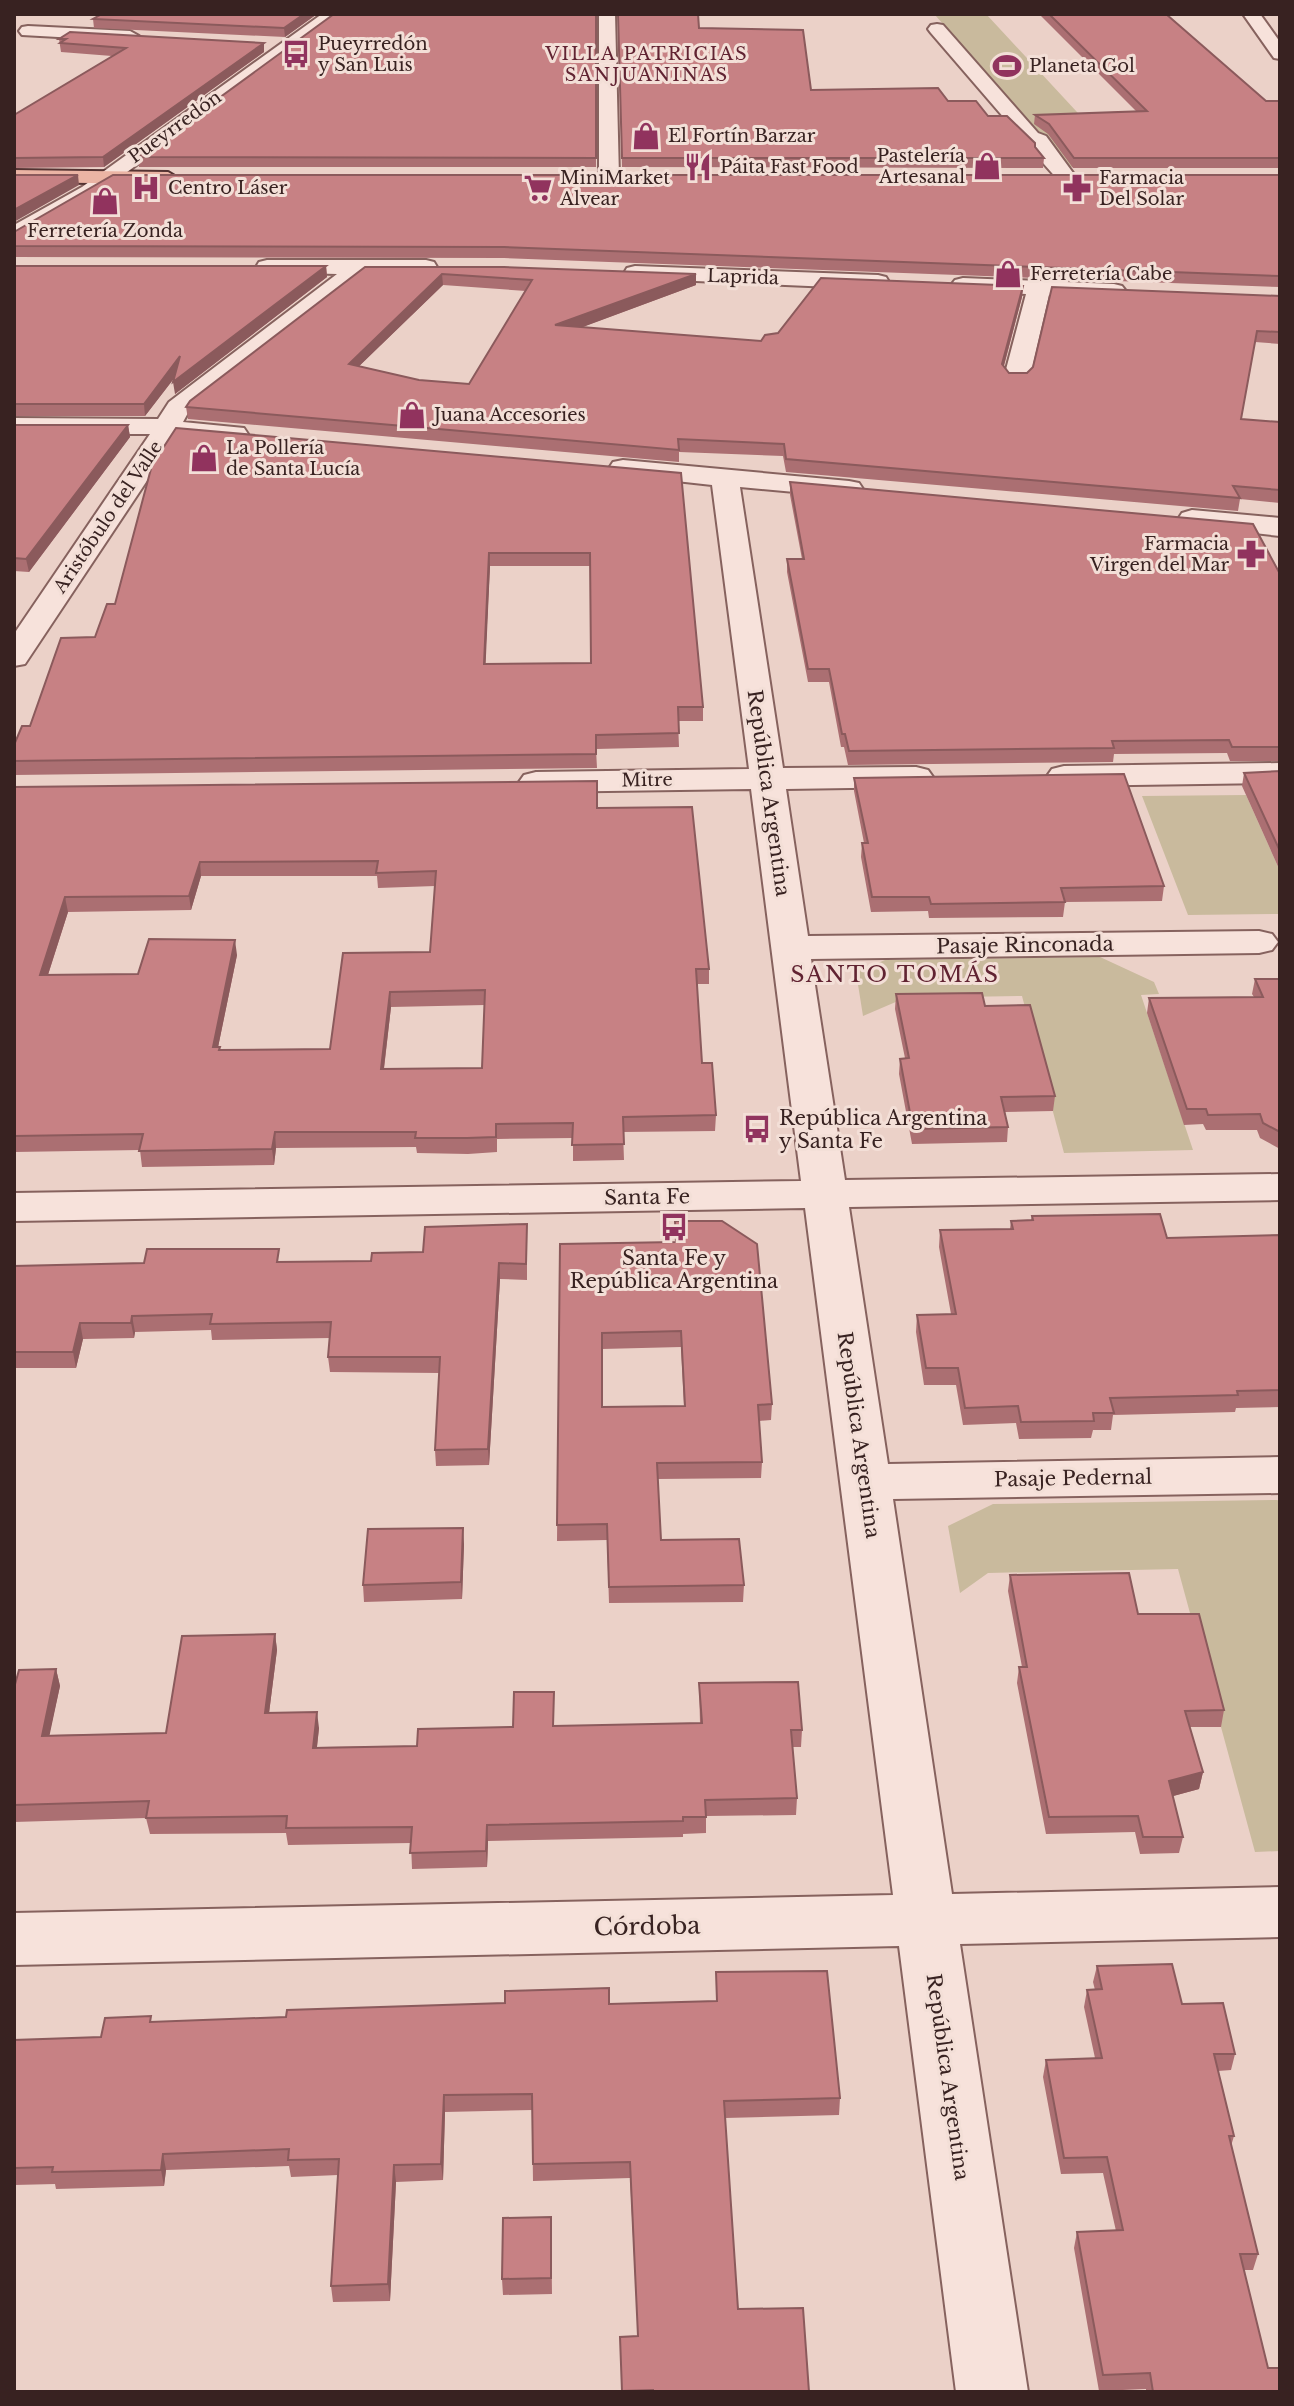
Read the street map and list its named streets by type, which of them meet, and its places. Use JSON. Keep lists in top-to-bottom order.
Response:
{
  "streets": {
    "street": [
      "Pueyrredón",
      "Laprida",
      "Aristóbulo del Valle",
      "Mitre",
      "República Argentina",
      "Pasaje Rinconada",
      "Santa Fe",
      "Pasaje Pedernal",
      "Córdoba"
    ]
  },
  "crossings": [
    ["Mitre", "República Argentina"],
    ["República Argentina", "Pasaje Rinconada"],
    ["República Argentina", "Santa Fe"],
    ["República Argentina", "Pasaje Pedernal"],
    ["República Argentina", "Córdoba"]
  ],
  "districts": ["VILLA PATRICIAS SANJUANINAS", "SANTO TOMÁS"],
  "places": {
    "bus stop": ["Pueyrredón y San Luis", "República Argentina y Santa Fe", "Santa Fe y República Argentina"],
    "sports": ["Planeta Gol"],
    "shop": [
      "El Fortín Barzar",
      "Pastelería Artesanal",
      "Ferretería Zonda",
      "Ferretería Cabe",
      "Juana Accesories",
      "La Pollería de Santa Lucía"
    ],
    "restaurant": ["Páita Fast Food"],
    "hospital": ["Centro Láser"],
    "supermarket": ["MiniMarket Alvear"],
    "pharmacy": ["Farmacia Del Solar", "Farmacia Virgen del Mar"]
  }
}
